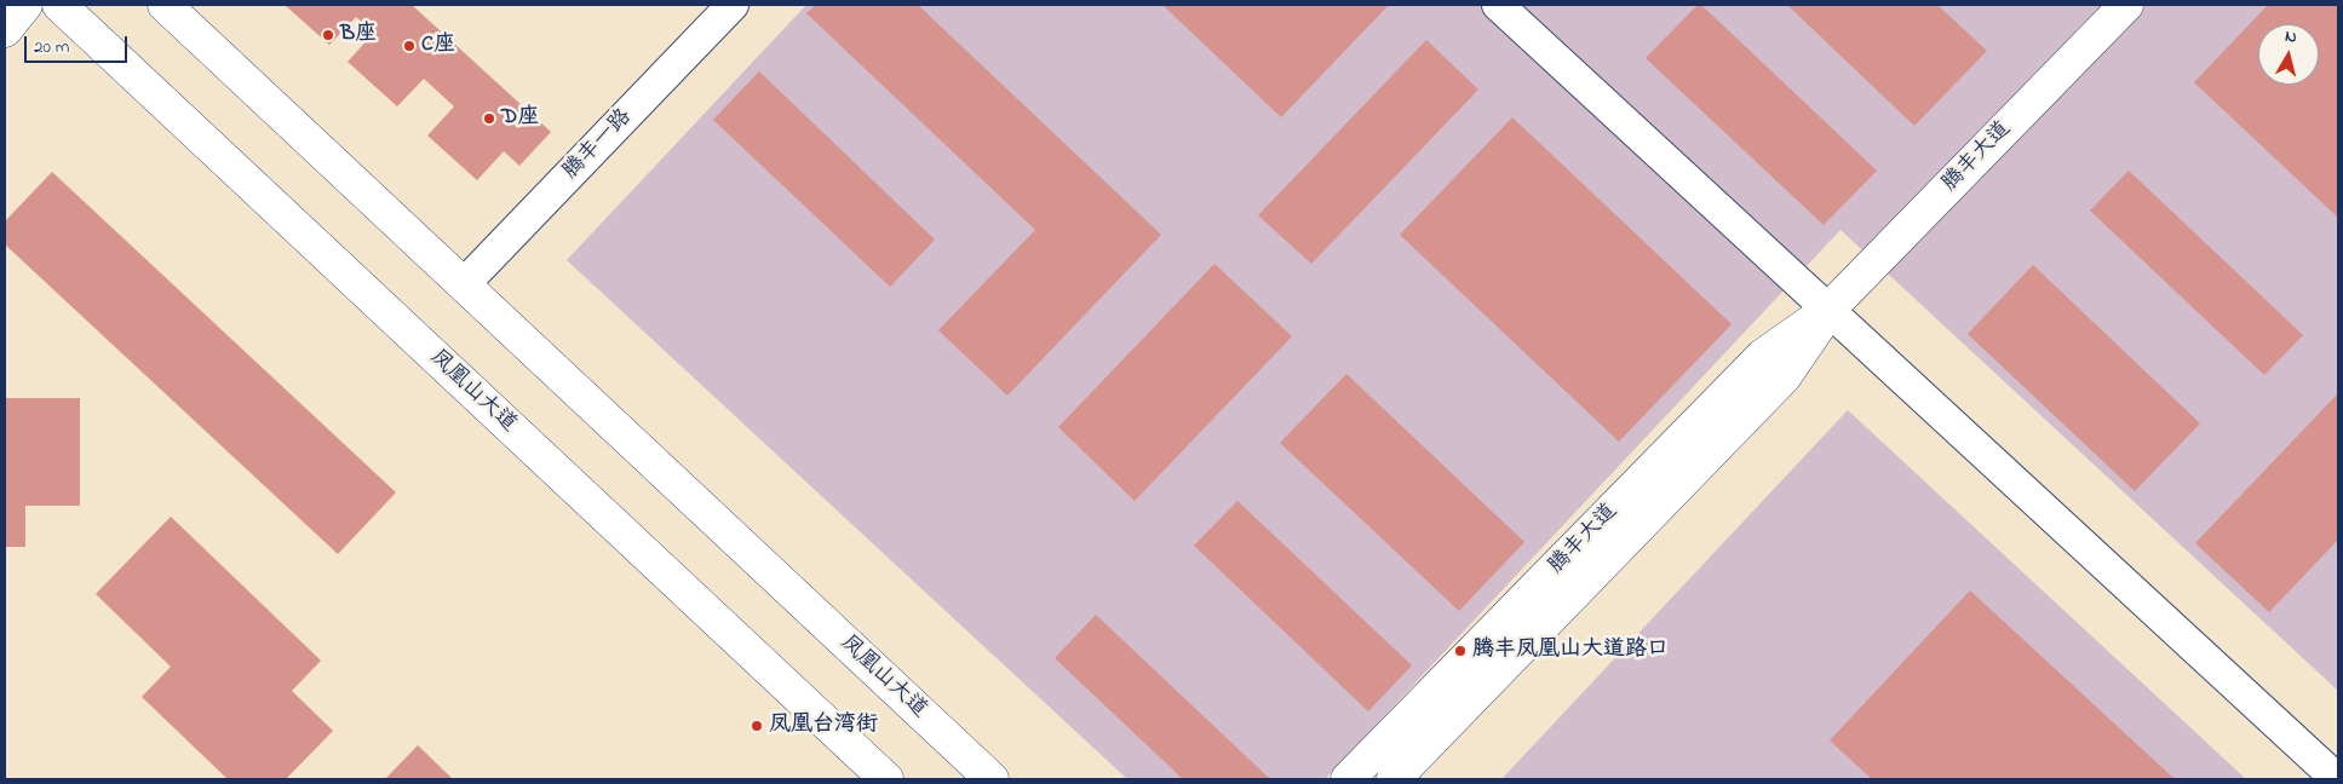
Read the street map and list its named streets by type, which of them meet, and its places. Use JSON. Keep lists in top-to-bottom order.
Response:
{
  "streets": {
    "main road": ["腾丰大道", "凤凰山大道"],
    "street": ["腾丰一路"]
  },
  "crossings": [
    ["腾丰一路", "凤凰山大道"]
  ],
  "places": [
    "B座",
    "C座",
    "D座",
    "腾丰凤凰山大道路口",
    "凤凰台湾街"
  ],
  "scale_bar": "20 m",
  "north": "top"
}
